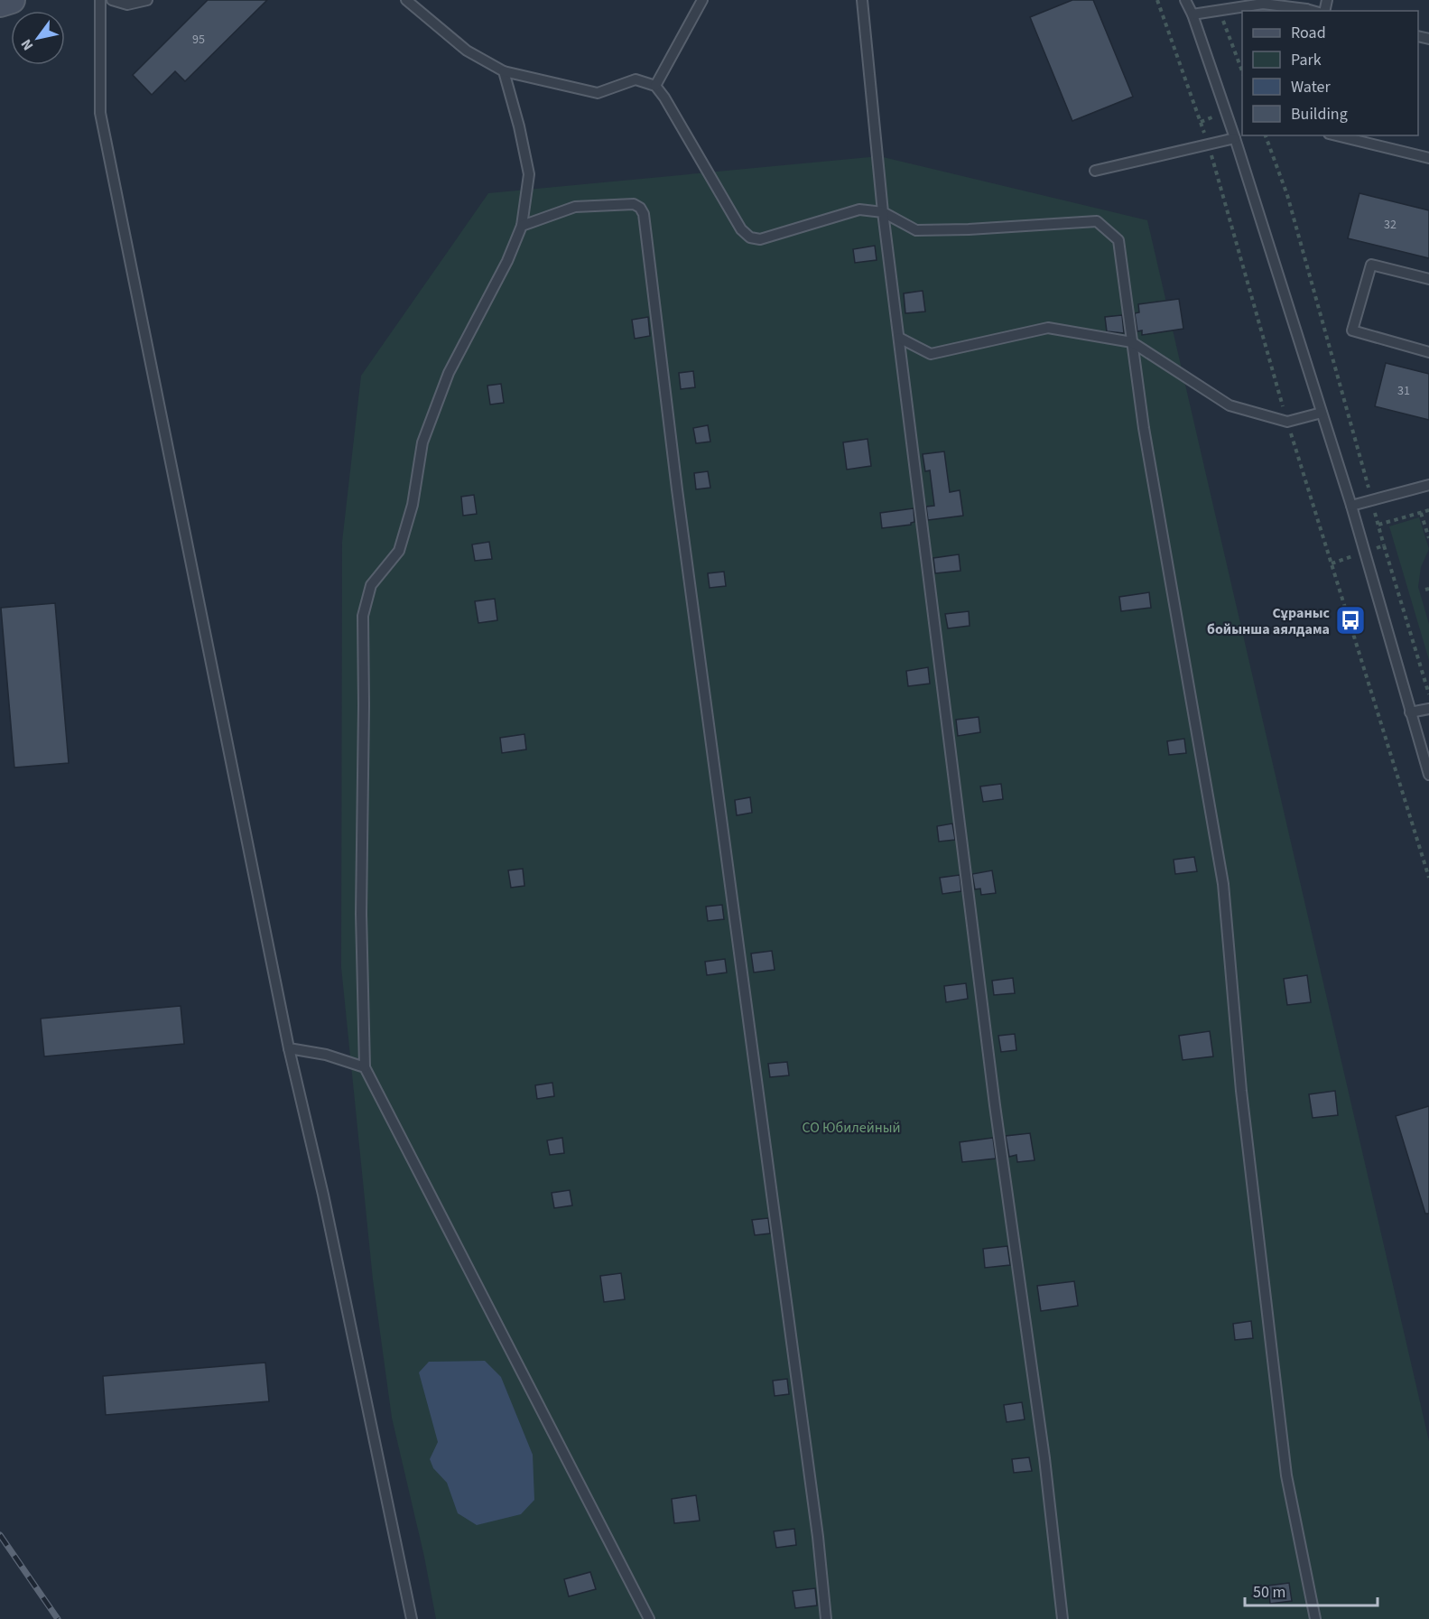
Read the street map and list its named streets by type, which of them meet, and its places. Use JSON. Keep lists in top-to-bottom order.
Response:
{
  "parks": ["СО Юбилейный"],
  "places": {
    "bus stop": ["Сұраныс бойынша аялдама"]
  },
  "house_numbers": ["95", "32", "31"],
  "legend": [
    "Road",
    "Park",
    "Water",
    "Building"
  ],
  "scale_bar": "50 m",
  "north": "bottom left"
}
